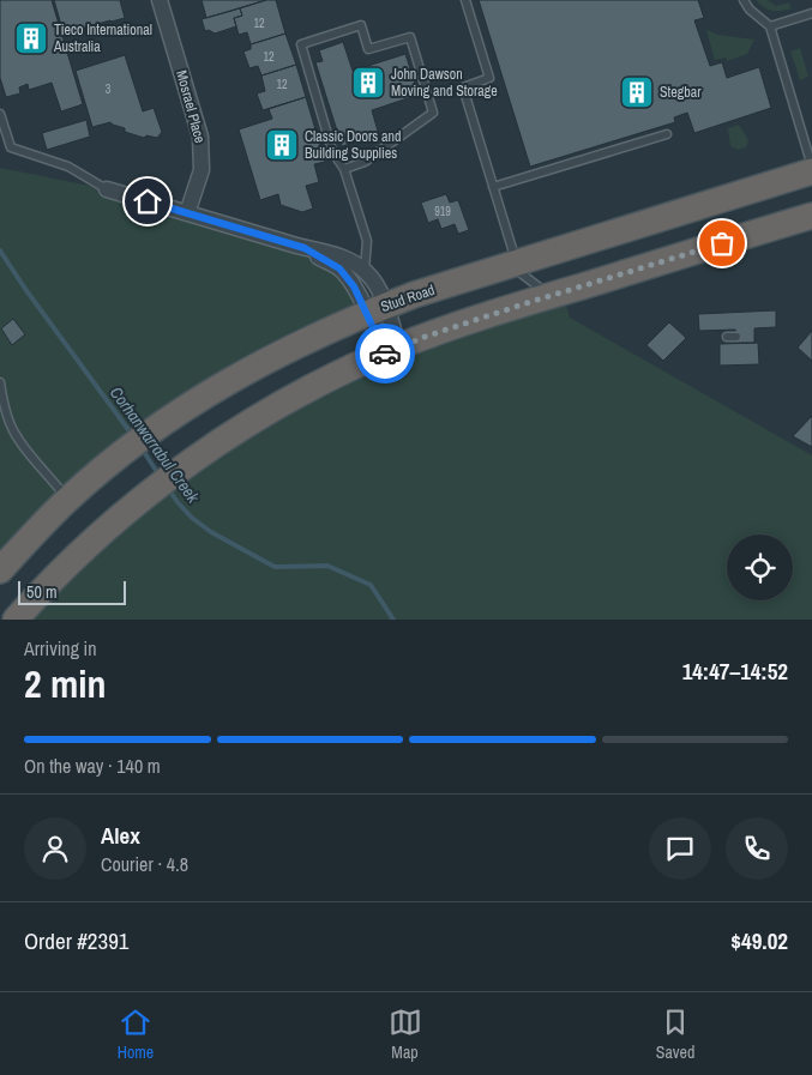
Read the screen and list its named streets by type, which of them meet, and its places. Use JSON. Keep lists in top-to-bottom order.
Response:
{
  "streets": {
    "highway": ["Stud Road"],
    "street": ["Mosrael Place"]
  },
  "water": ["Corhanwarrabul Creek"],
  "places": {
    "building": [
      "Tieco International Australia",
      "John Dawson Moving and Storage",
      "Stegbar",
      "Classic Doors and Building Supplies"
    ]
  },
  "house_numbers": [
    "12",
    "12",
    "12",
    "3",
    "919"
  ],
  "scale_bar": "50 m",
  "page": {
    "scale": "50 m",
    "heading": ["2 min", "Arriving in", "14:47–14:52"],
    "panel": [
      "Alex",
      "Courier · 4.8",
      "Order #2391",
      "$49.02"
    ],
    "bar": "On the way · 140 m",
    "tabs": ["Home", "Map", "Saved"]
  }
}
